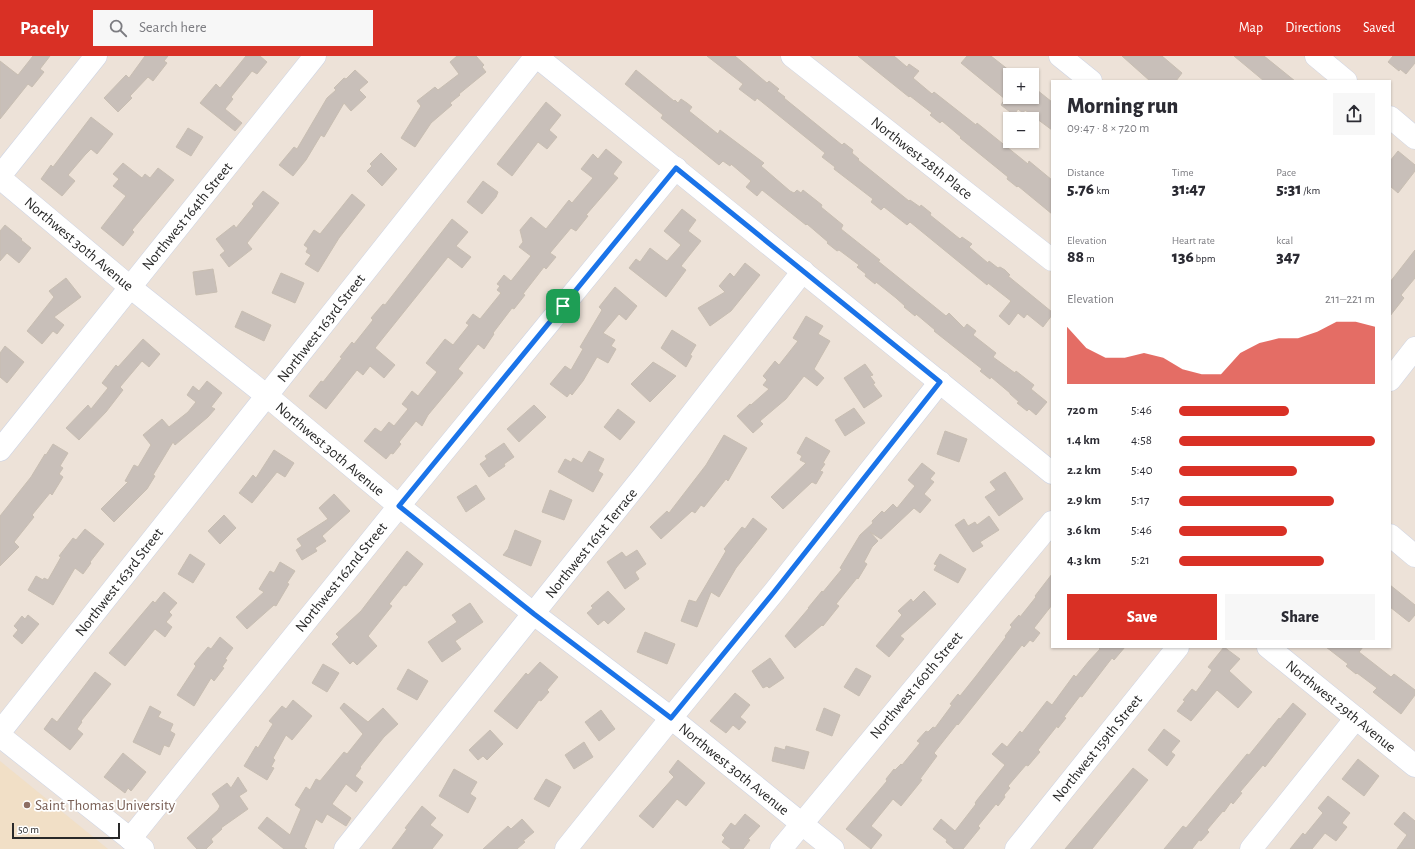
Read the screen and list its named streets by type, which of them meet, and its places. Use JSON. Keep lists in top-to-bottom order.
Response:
{
  "streets": {
    "street": [
      "Northwest 28th Place",
      "Northwest 164th Street",
      "Northwest 30th Avenue",
      "Northwest 163rd Street",
      "Northwest 161st Terrace",
      "Northwest 162nd Street",
      "Northwest 160th Street",
      "Northwest 29th Avenue",
      "Northwest 159th Street"
    ]
  },
  "crossings": [
    ["Northwest 164th Street", "Northwest 30th Avenue"],
    ["Northwest 30th Avenue", "Northwest 163rd Street"],
    ["Northwest 30th Avenue", "Northwest 161st Terrace"],
    ["Northwest 30th Avenue", "Northwest 162nd Street"],
    ["Northwest 30th Avenue", "Northwest 160th Street"]
  ],
  "places": ["Saint Thomas University"],
  "scale_bar": "50 m",
  "page": {
    "header": "Pacely",
    "search": "Search here",
    "nav": ["Map", "Directions", "Saved"],
    "map_buttons": ["+", "−"],
    "heading": ["Morning run", "09:47 · 8 × 720 m"],
    "stats": [
      ["Distance", "5.76 km"],
      ["Time", "31:47"],
      ["Pace", "5:31 /km"],
      ["Elevation", "88 m"],
      ["Heart rate", "136 bpm"],
      ["kcal", "347"]
    ],
    "chart": ["Elevation", "211–221 m"],
    "list": [
      {
        "name": "720 m",
        "note": "5:46"
      },
      {
        "name": "1.4 km",
        "note": "4:58"
      },
      {
        "name": "2.2 km",
        "note": "5:40"
      },
      {
        "name": "2.9 km",
        "note": "5:17"
      },
      {
        "name": "3.6 km",
        "note": "5:46"
      },
      {
        "name": "4.3 km",
        "note": "5:21"
      }
    ],
    "buttons": ["Save", "Share"],
    "scale": "50 m"
  }
}
